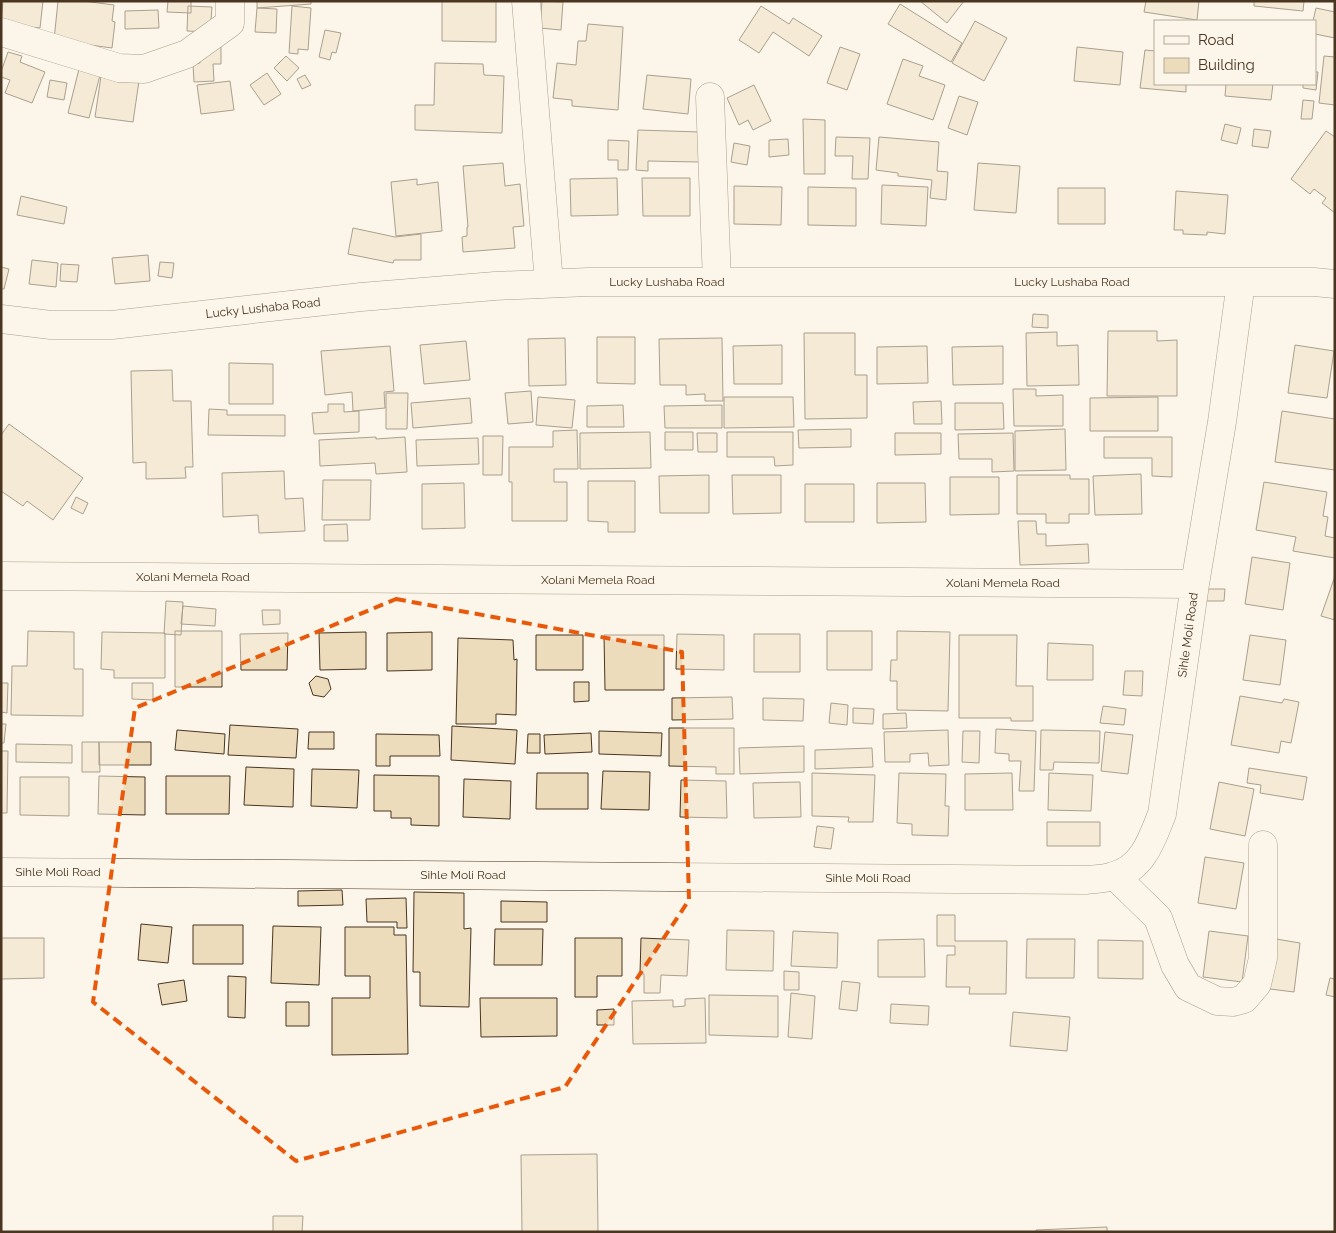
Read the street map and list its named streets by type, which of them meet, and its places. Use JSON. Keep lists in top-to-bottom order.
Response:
{
  "streets": {
    "street": ["Lucky Lushaba Road", "Xolani Memela Road", "Sihle Moli Road"]
  },
  "crossings": [
    ["Lucky Lushaba Road", "Sihle Moli Road"],
    ["Xolani Memela Road", "Sihle Moli Road"]
  ],
  "legend": ["Road", "Building"]
}
